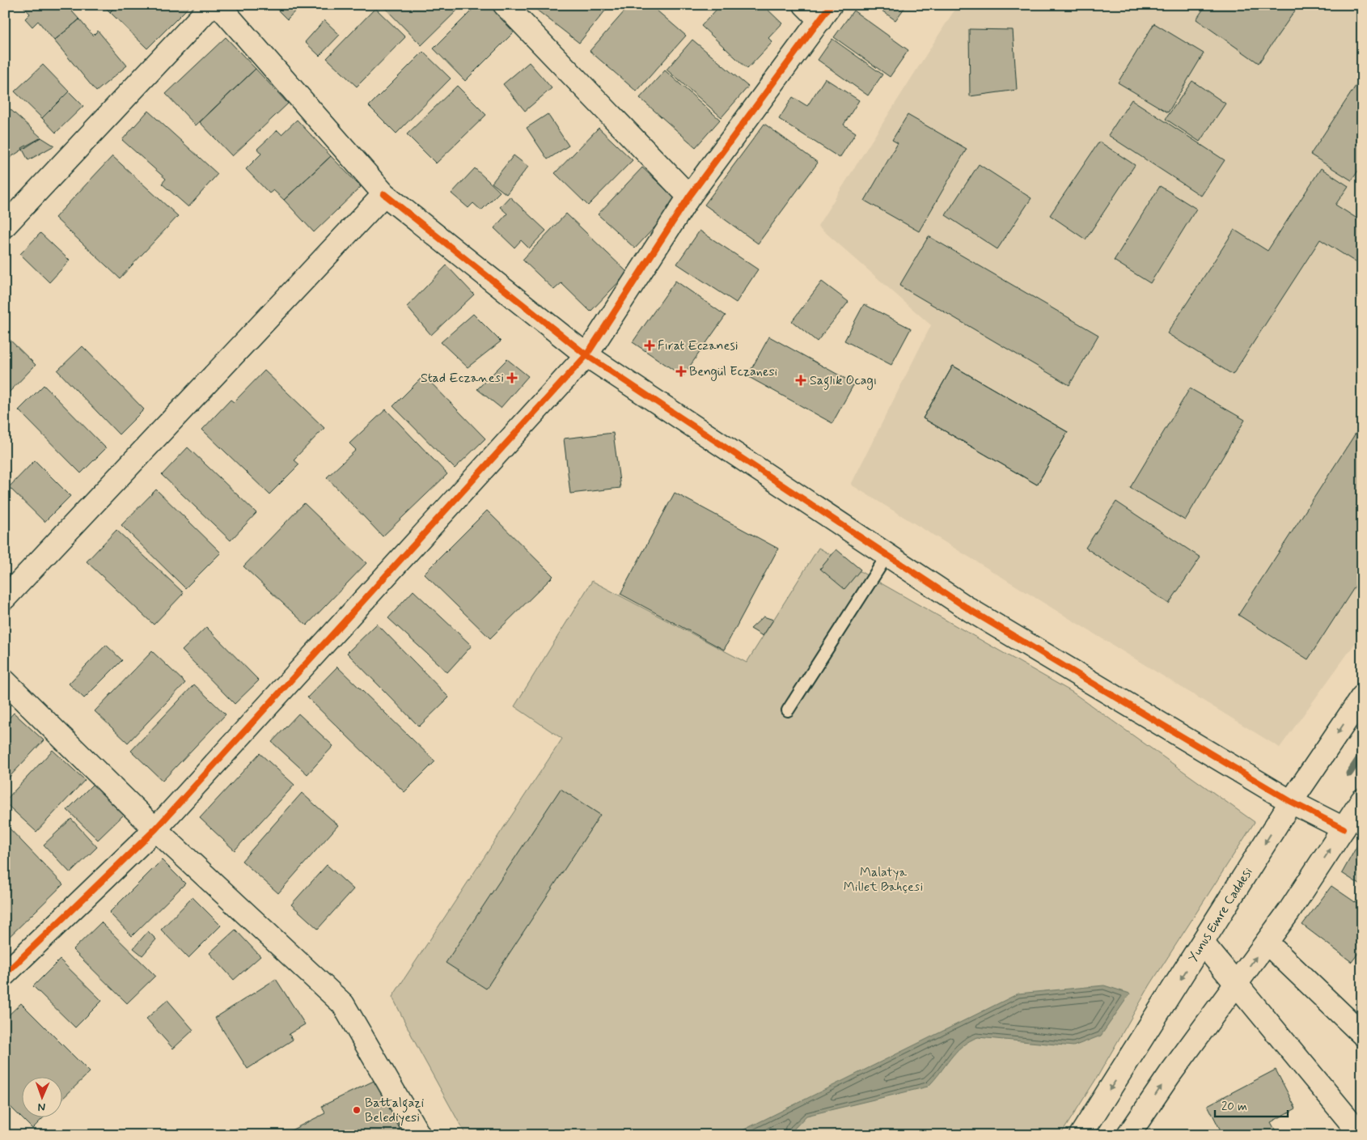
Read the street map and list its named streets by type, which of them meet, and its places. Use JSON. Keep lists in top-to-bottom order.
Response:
{
  "streets": {
    "street": ["Yunus Emre Caddesi"]
  },
  "parks": ["Malatya Millet Bahçesi"],
  "places": {
    "health": [
      "Fırat Eczanesi",
      "Bengül Eczanesi",
      "Stad Eczanesi",
      "Saglık Ocagı"
    ],
    "other": ["Battalgazi Belediyesi"]
  },
  "scale_bar": "20 m",
  "north": "bottom"
}
